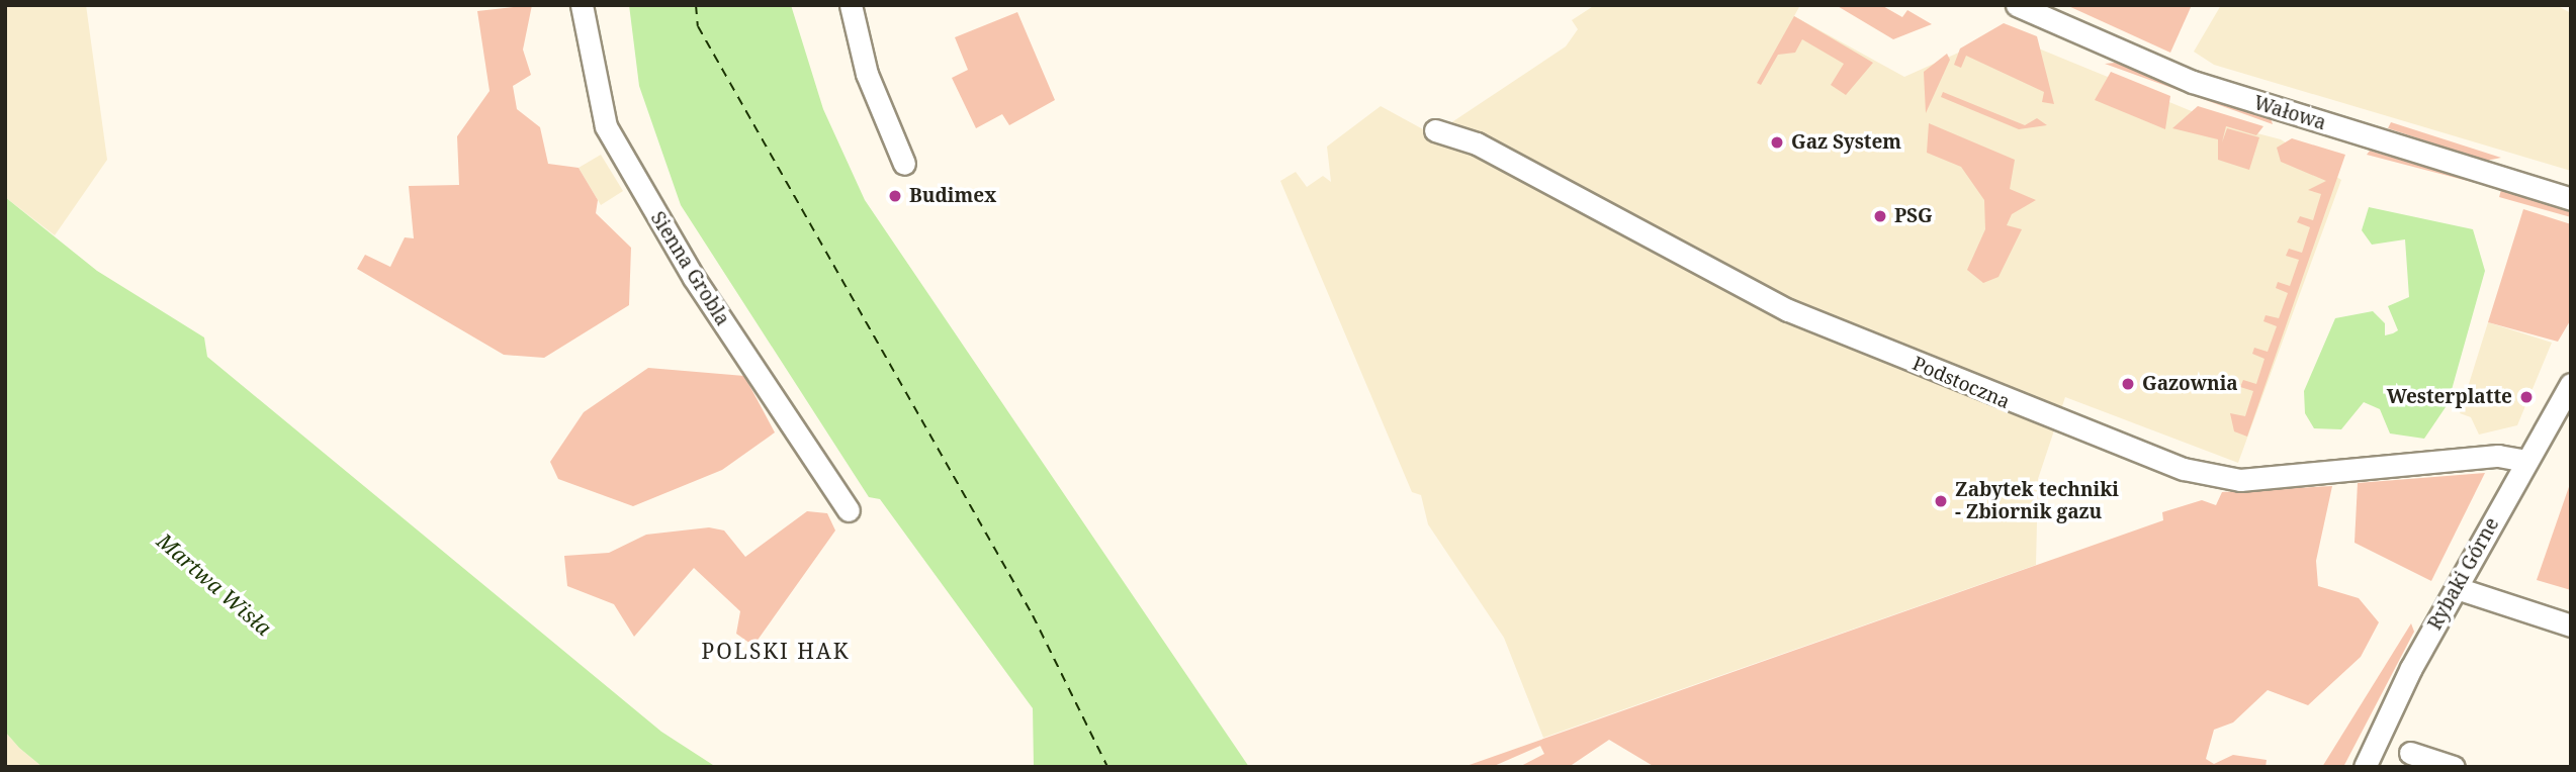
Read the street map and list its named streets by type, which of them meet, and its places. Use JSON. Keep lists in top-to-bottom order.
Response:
{
  "streets": {
    "street": [
      "Wałowa",
      "Sienna Grobla",
      "Podstoczna",
      "Rybaki Górne"
    ]
  },
  "crossings": [
    ["Podstoczna", "Rybaki Górne"]
  ],
  "districts": ["POLSKI HAK"],
  "water": ["Martwa Wisła"],
  "places": [
    "Gaz System",
    "Budimex",
    "PSG",
    "Gazownia",
    "Westerplatte",
    "Zabytek techniki - Zbiornik gazu"
  ]
}
